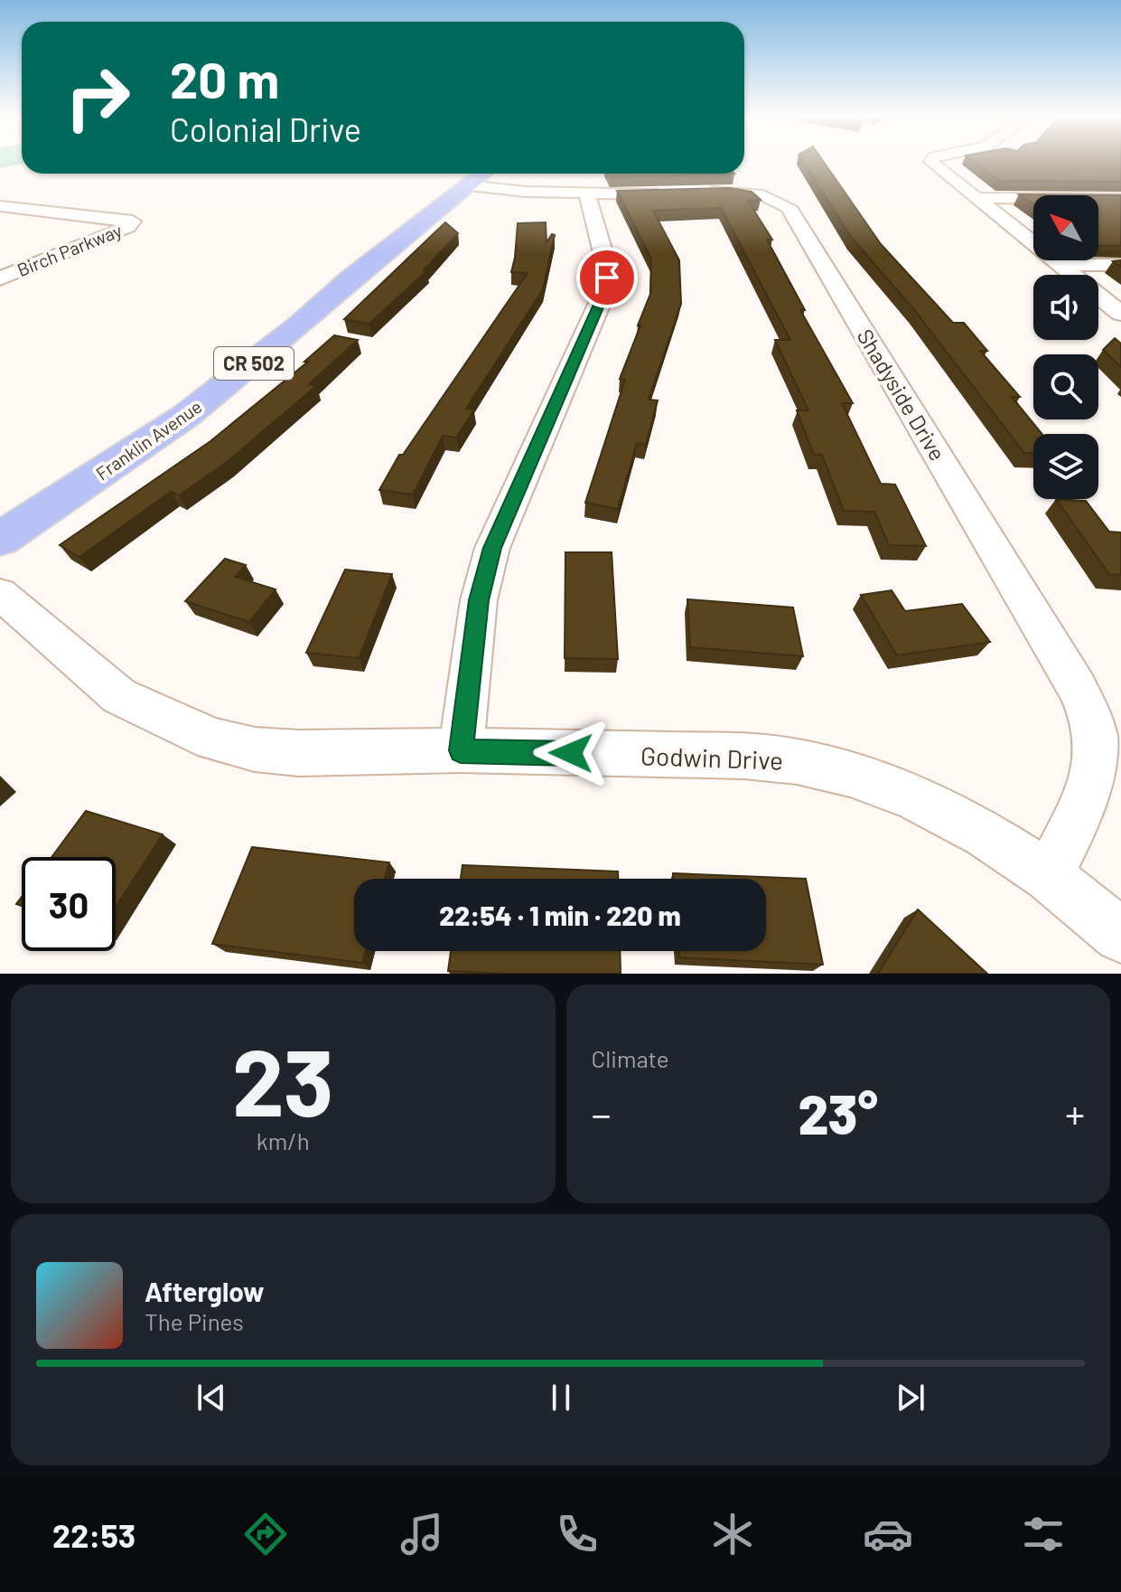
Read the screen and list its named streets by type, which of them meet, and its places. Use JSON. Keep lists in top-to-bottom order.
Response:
{
  "streets": {
    "main road": ["CR 502", "Franklin Avenue"],
    "street": ["Birch Parkway", "Shadyside Drive", "Godwin Drive"]
  },
  "crossings": [
    ["Shadyside Drive", "Godwin Drive"]
  ],
  "north": "top left",
  "page": {
    "turn": ["20 m", "Colonial Drive"],
    "limit": "30",
    "trip": "22:54 · 1 min · 220 m",
    "tile": [
      ["23", "km/h"],
      "Climate"
    ],
    "heat": ["−", "23°", "+"],
    "song": ["Afterglow", "The Pines"],
    "tabs": "22:53"
  }
}
